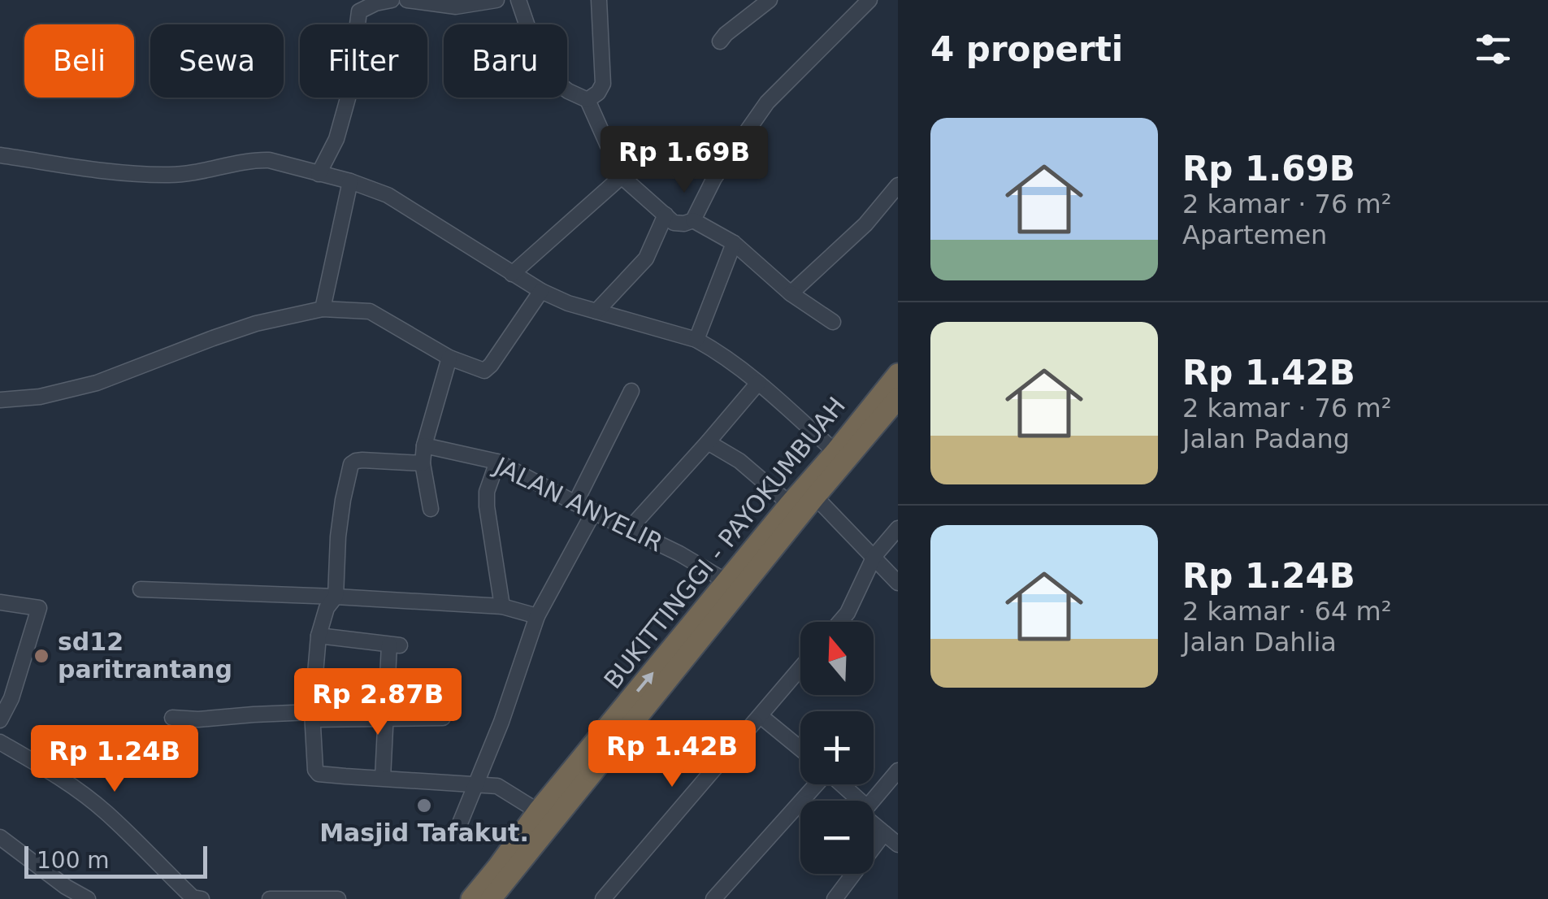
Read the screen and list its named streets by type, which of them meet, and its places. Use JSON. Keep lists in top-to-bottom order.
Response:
{
  "streets": {
    "highway": ["BUKITTINGGI - PAYOKUMBUAH"],
    "street": ["JALAN ANYELIR"]
  },
  "crossings": [
    ["JALAN ANYELIR", "BUKITTINGGI - PAYOKUMBUAH"]
  ],
  "places": ["sd12 paritrantang", "Masjid Tafakut."],
  "scale_bar": "100 m",
  "north": "top",
  "page": {
    "heading": "4 properti",
    "chip": [
      "Beli",
      "Sewa",
      "Filter",
      "Baru"
    ],
    "list": [
      {
        "name": "Rp 1.69B",
        "note": "2 kamar · 76 m² · Apartemen"
      },
      {
        "name": "Rp 1.42B",
        "note": "2 kamar · 76 m² · Jalan Padang"
      },
      {
        "name": "Rp 1.24B",
        "note": "2 kamar · 64 m² · Jalan Dahlia"
      }
    ],
    "price": [
      "Rp 1.69B",
      "Rp 2.87B",
      "Rp 1.42B",
      "Rp 1.24B"
    ],
    "map_buttons": ["+", "−"],
    "scale": "100 m"
  }
}
